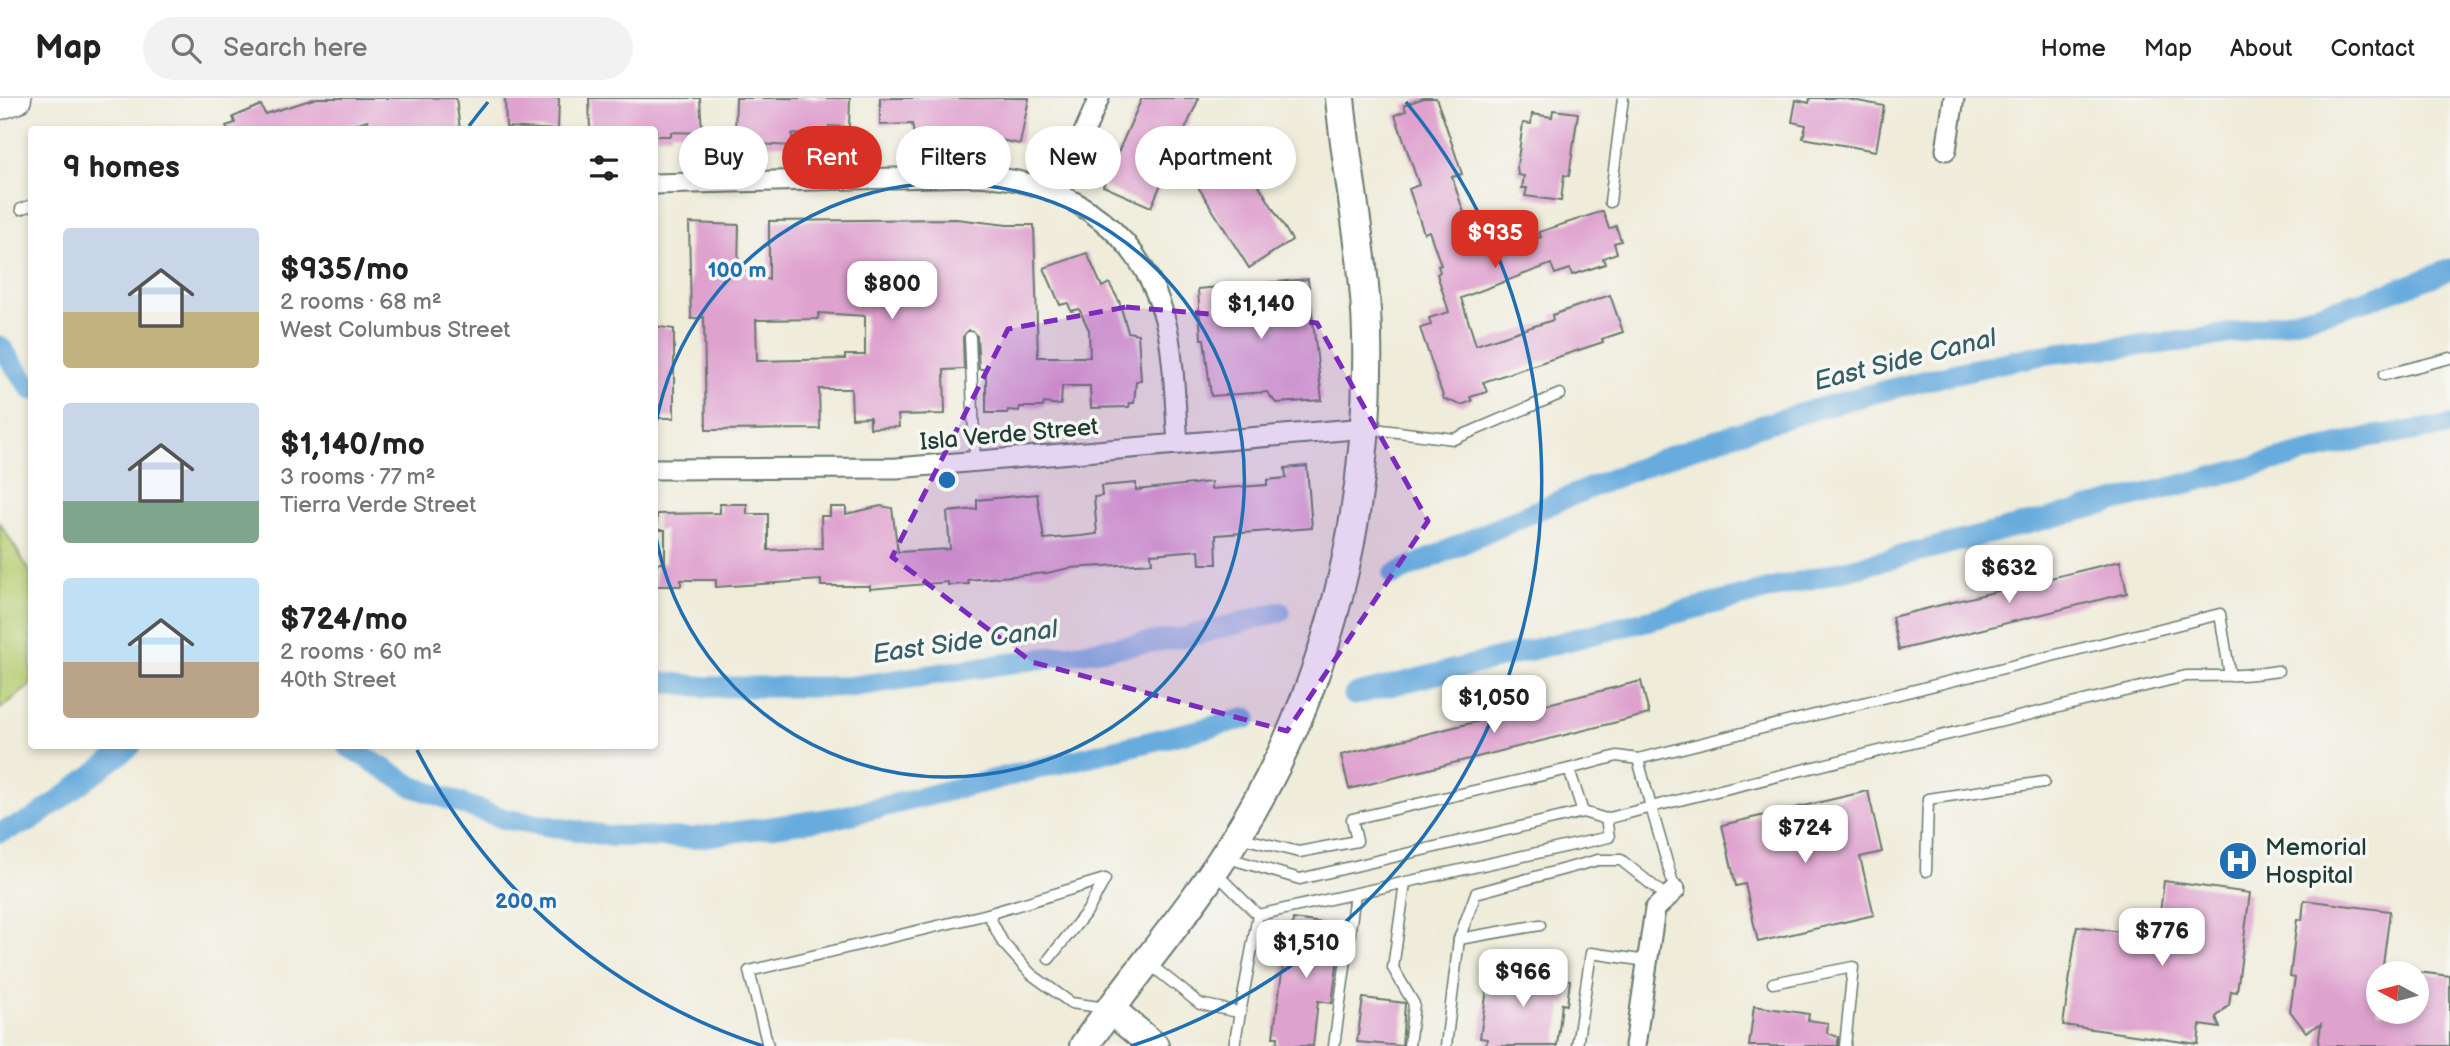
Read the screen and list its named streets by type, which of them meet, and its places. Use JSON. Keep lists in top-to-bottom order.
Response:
{
  "streets": {
    "street": ["Isla Verde Street"]
  },
  "water": ["East Side Canal"],
  "places": {
    "hospital": ["Memorial Hospital"]
  },
  "north": "left",
  "page": {
    "header": "Map",
    "search": "Search here",
    "nav": [
      "Home",
      "Map",
      "About",
      "Contact"
    ],
    "chip": [
      "Buy",
      "Rent",
      "Filters",
      "New",
      "Apartment"
    ],
    "heading": "9 homes",
    "price": [
      "$935",
      "$800",
      "$1,140",
      "$632",
      "$1,050",
      "$724",
      "$776",
      "$1,510",
      "$966"
    ],
    "list": [
      {
        "name": "$935/mo",
        "note": "2 rooms · 68 m² · West Columbus Street"
      },
      {
        "name": "$1,140/mo",
        "note": "3 rooms · 77 m² · Tierra Verde Street"
      },
      {
        "name": "$724/mo",
        "note": "2 rooms · 60 m² · 40th Street"
      }
    ]
  },
  "rings": ["100 m", "200 m"]
}
